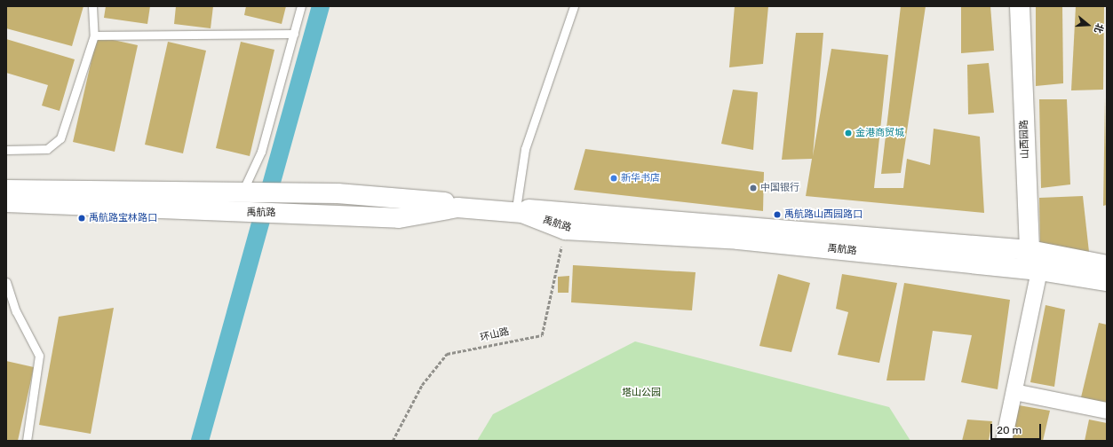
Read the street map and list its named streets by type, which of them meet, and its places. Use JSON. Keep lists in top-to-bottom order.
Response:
{
  "streets": {
    "main road": ["山西园路", "禹航路"],
    "path": ["环山路"]
  },
  "crossings": [
    ["山西园路", "禹航路"],
    ["禹航路", "环山路"]
  ],
  "parks": ["塔山公园"],
  "places": [
    "金港商贸城",
    "新华书店",
    "中国银行",
    "禹航路山西园路口",
    "禹航路宝林路口"
  ],
  "scale_bar": "20 m",
  "north": "right"
}
